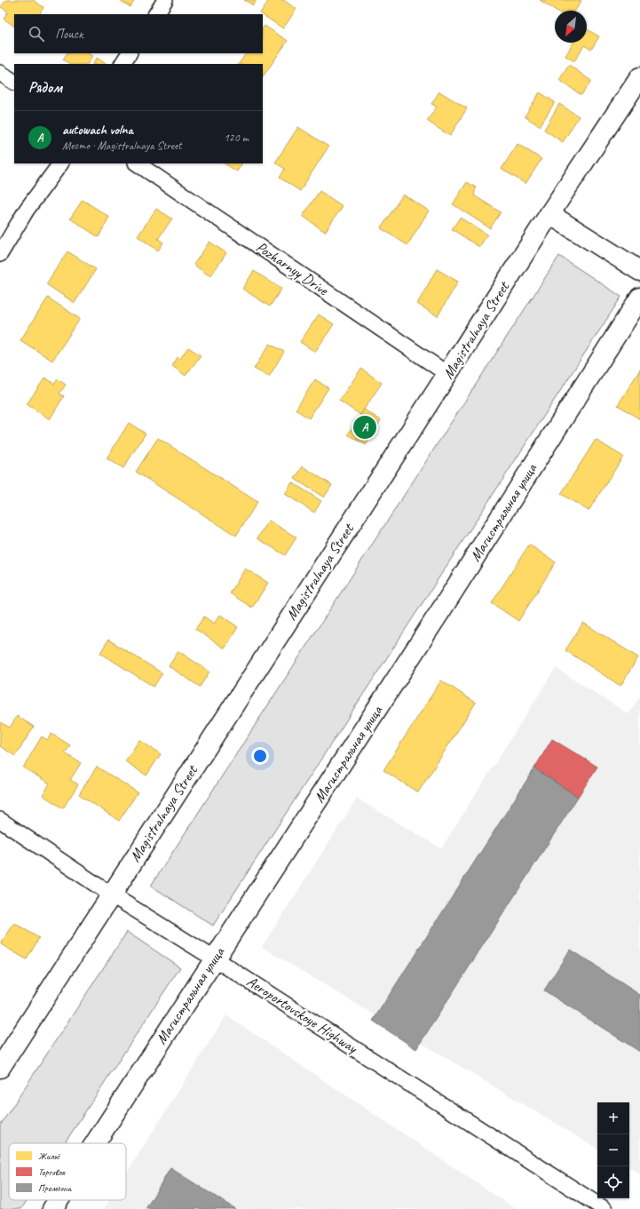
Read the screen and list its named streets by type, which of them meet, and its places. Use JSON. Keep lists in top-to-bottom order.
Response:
{
  "streets": {
    "main road": ["Magistralnaya Street", "Магистральная улица"],
    "street": ["Pozharnyy Drive", "Aeroportovskoye Highway"]
  },
  "crossings": [
    ["Pozharnyy Drive", "Magistralnaya Street"],
    ["Magistralnaya Street", "Aeroportovskoye Highway"],
    ["Магистральная улица", "Aeroportovskoye Highway"]
  ],
  "legend": ["Жильё", "Торговля", "Промзона"],
  "north": "bottom left",
  "page": {
    "search": "Поиск",
    "heading": "Рядом",
    "list": [
      {
        "mark": "A",
        "name": "autowach volna",
        "note": "Место · Magistralnaya Street",
        "value": "120 m"
      }
    ],
    "pins": "A",
    "map_buttons": ["+", "−"]
  }
}
